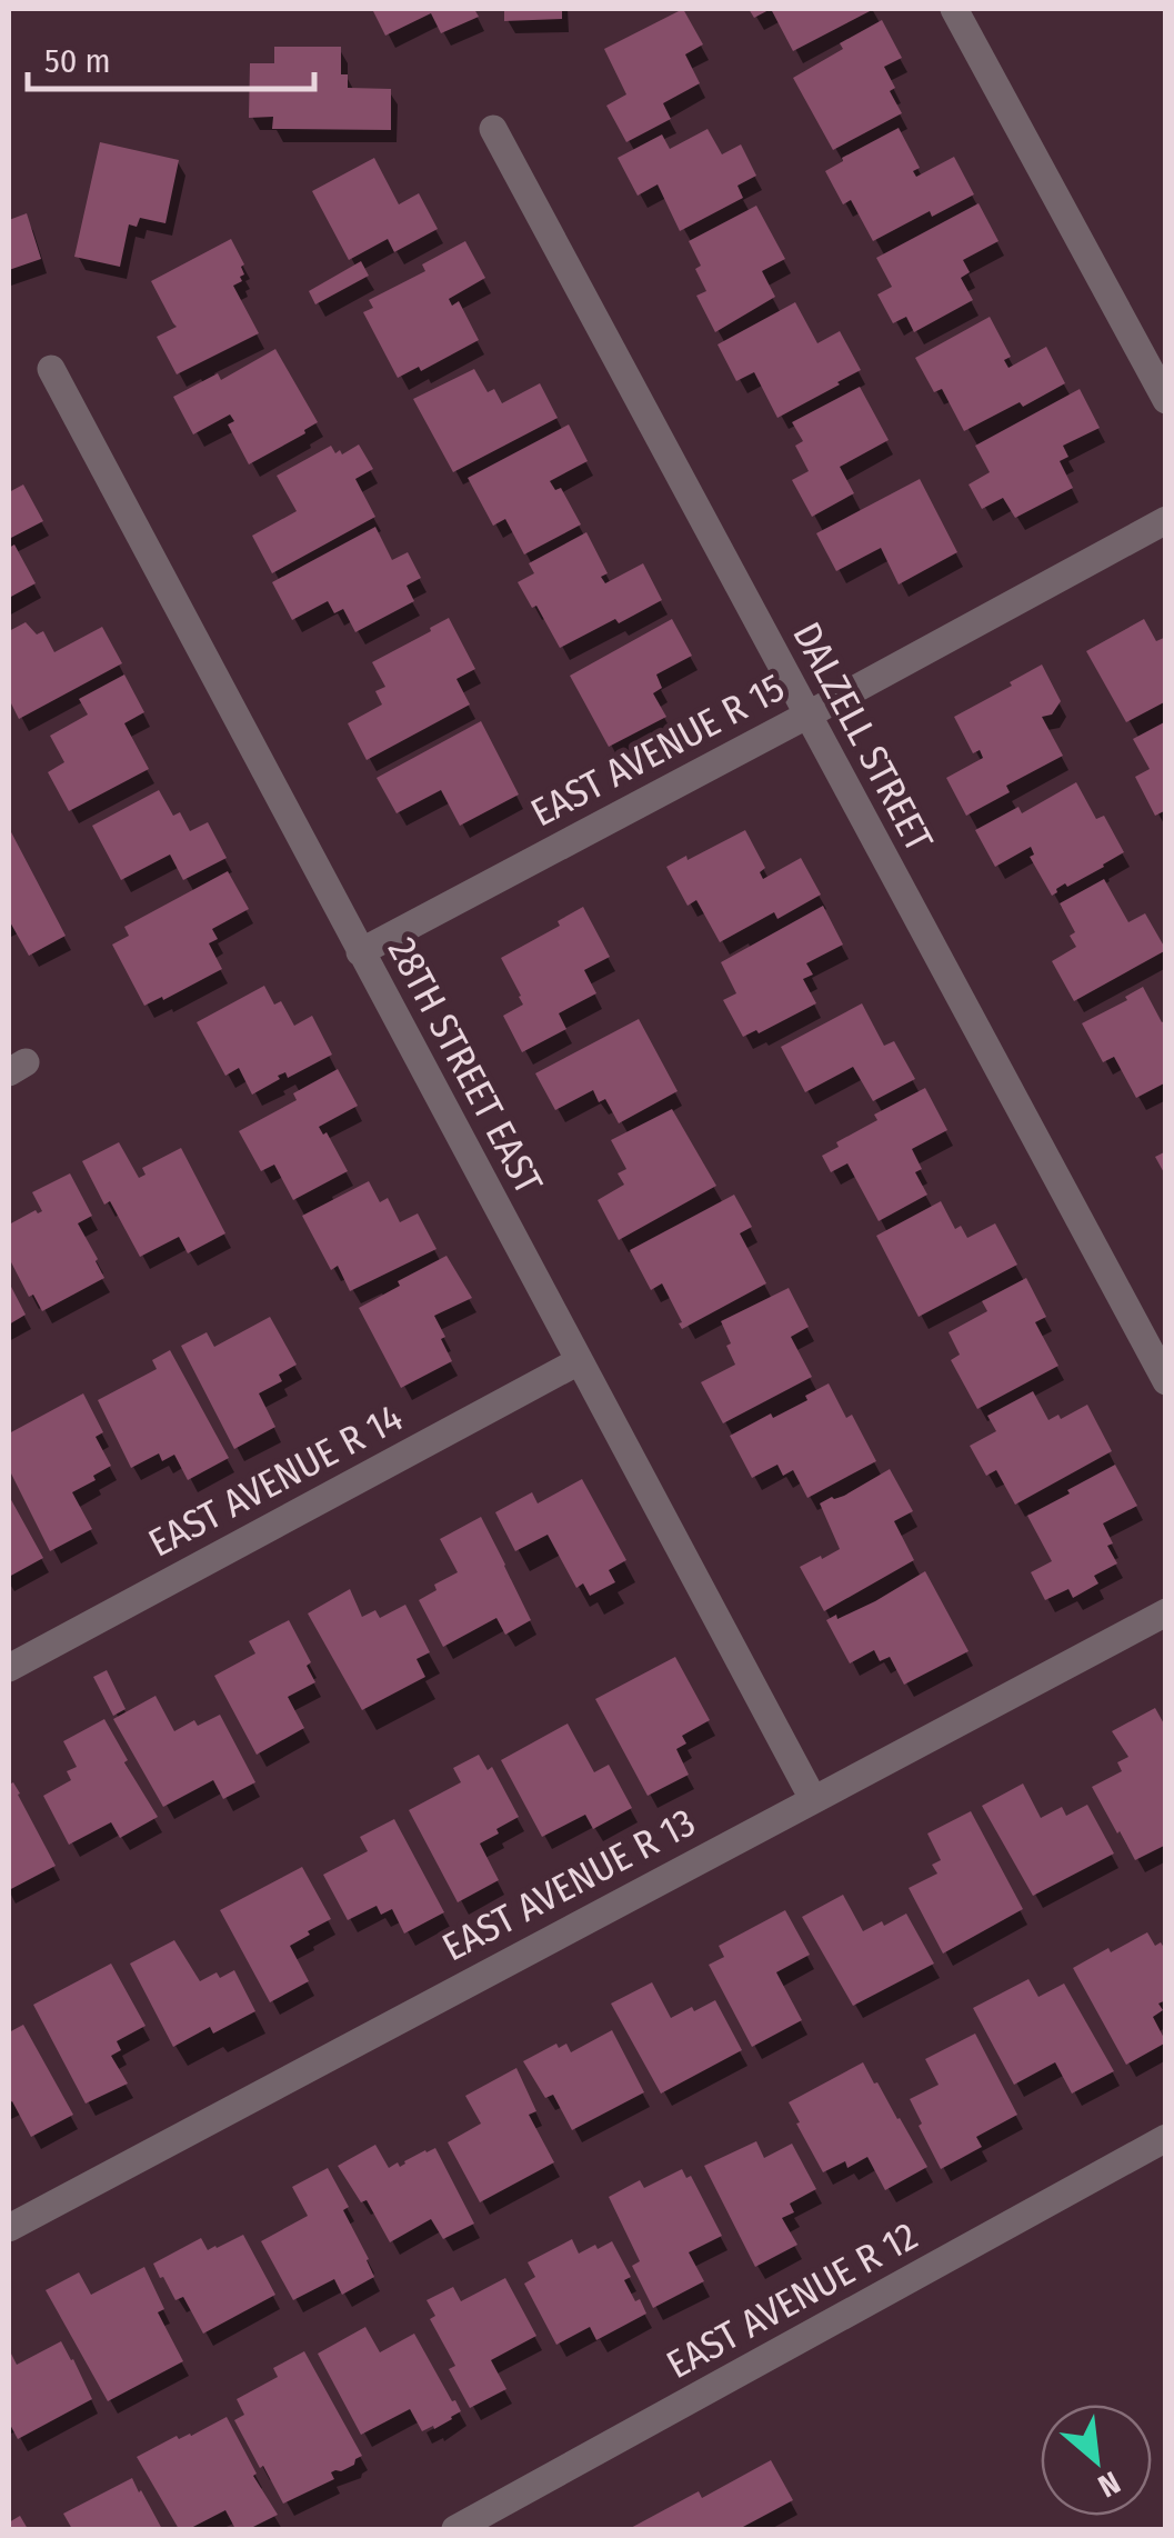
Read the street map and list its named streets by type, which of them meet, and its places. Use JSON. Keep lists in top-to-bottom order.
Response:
{
  "streets": {
    "street": [
      "DALZELL STREET",
      "EAST AVENUE R 15",
      "28TH STREET EAST",
      "EAST AVENUE R 14",
      "EAST AVENUE R 13",
      "EAST AVENUE R 12"
    ]
  },
  "crossings": [
    ["DALZELL STREET", "EAST AVENUE R 15"],
    ["EAST AVENUE R 15", "28TH STREET EAST"],
    ["28TH STREET EAST", "EAST AVENUE R 14"],
    ["28TH STREET EAST", "EAST AVENUE R 13"]
  ],
  "scale_bar": "50 m",
  "north": "bottom right"
}
